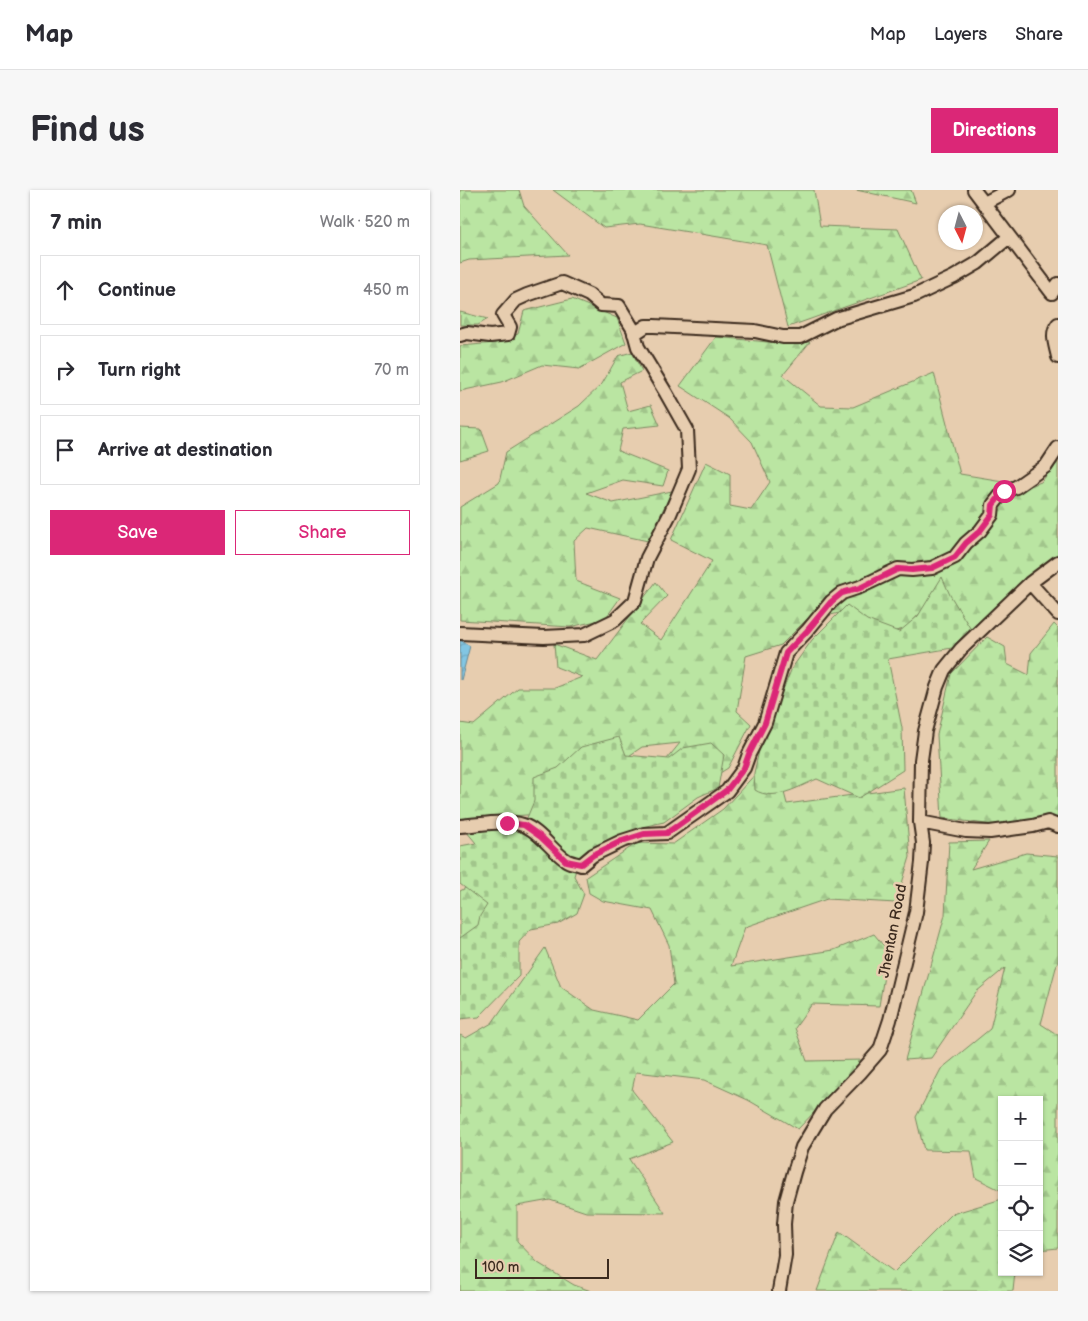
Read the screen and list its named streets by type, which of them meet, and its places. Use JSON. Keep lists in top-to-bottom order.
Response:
{
  "streets": {
    "street": ["Jhentan Road"]
  },
  "scale_bar": "100 m",
  "north": "bottom",
  "page": {
    "header": "Map",
    "nav": ["Map", "Layers", "Share"],
    "buttons": [
      "Directions",
      ["Save", "Share"]
    ],
    "title": "Find us",
    "heading": ["7 min", "Walk · 520 m"],
    "list": [
      ["Continue", "450 m"],
      ["Turn right", "70 m"],
      "Arrive at destination"
    ],
    "map_buttons": ["+", "−"],
    "scale": "100 m"
  }
}
